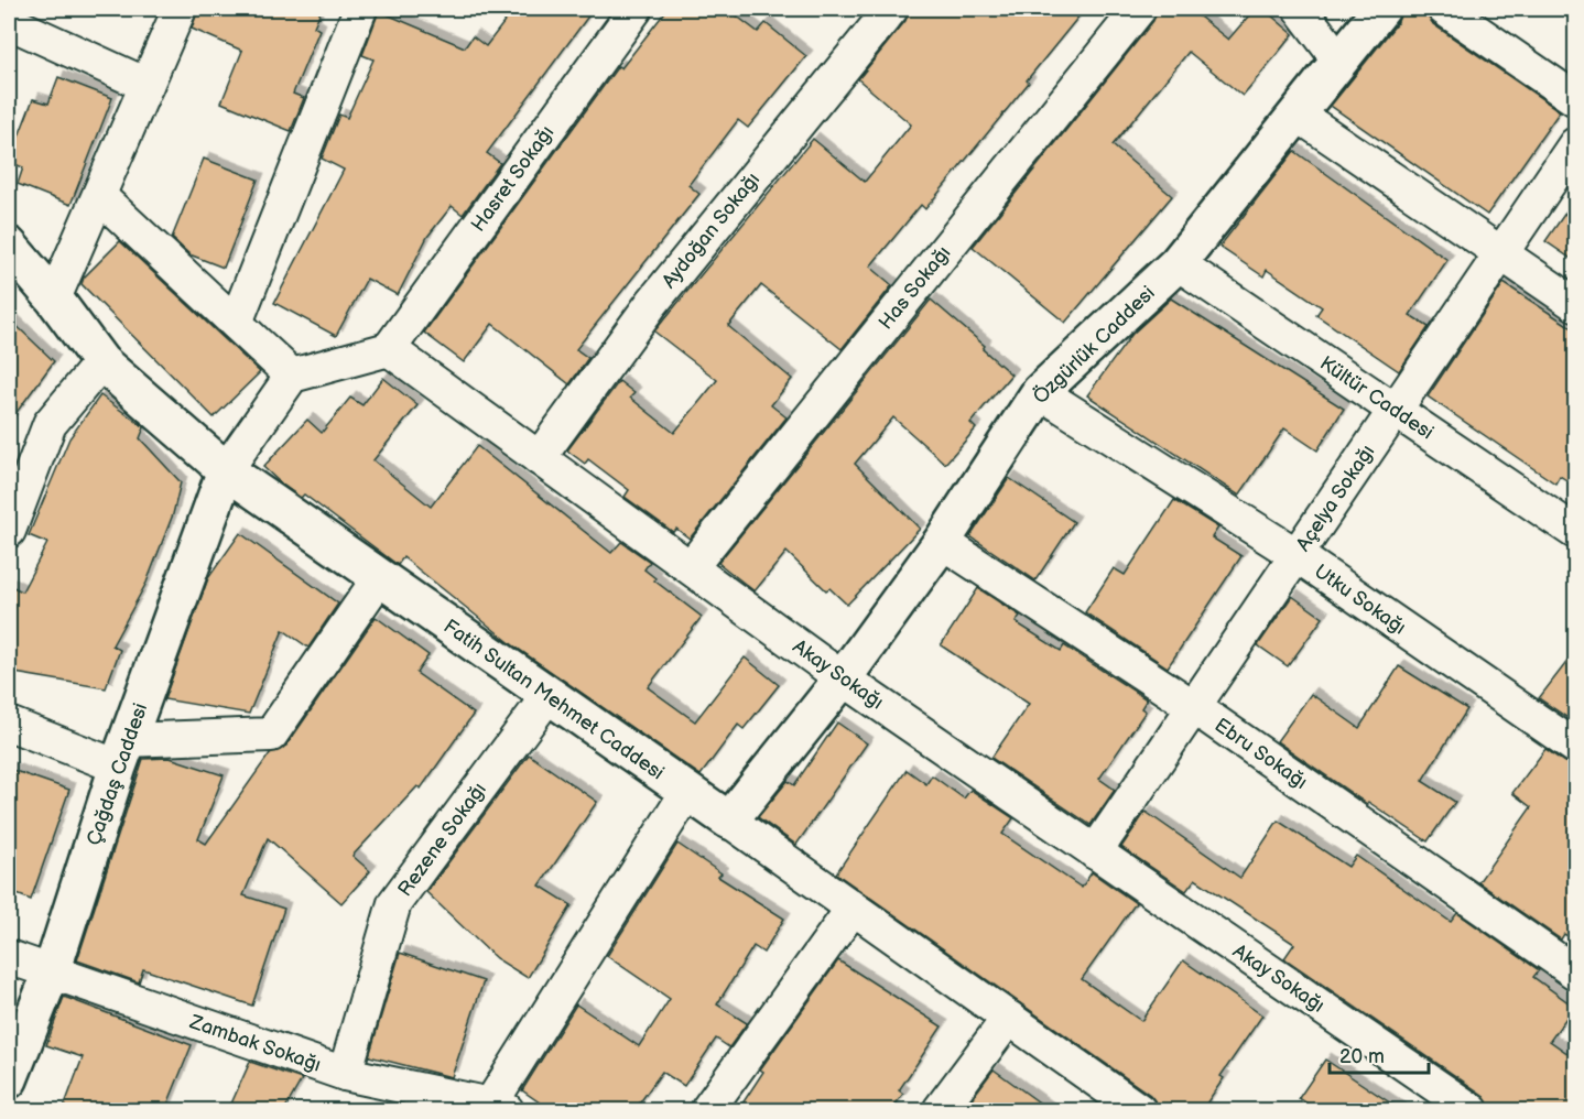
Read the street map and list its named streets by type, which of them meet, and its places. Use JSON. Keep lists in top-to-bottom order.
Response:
{
  "streets": {
    "street": [
      "Hasret Sokağı",
      "Aydoğan Sokağı",
      "Has Sokağı",
      "Özgürlük Caddesi",
      "Kültür Caddesi",
      "Açelya Sokağı",
      "Utku Sokağı",
      "Akay Sokağı",
      "Fatih Sultan Mehmet Caddesi",
      "Ebru Sokağı",
      "Çağdaş Caddesi",
      "Rezene Sokağı",
      "Zambak Sokağı"
    ]
  },
  "crossings": [
    ["Hasret Sokağı", "Akay Sokağı"],
    ["Aydoğan Sokağı", "Akay Sokağı"],
    ["Has Sokağı", "Akay Sokağı"],
    ["Özgürlük Caddesi", "Kültür Caddesi"],
    ["Özgürlük Caddesi", "Utku Sokağı"],
    ["Özgürlük Caddesi", "Akay Sokağı"],
    ["Özgürlük Caddesi", "Fatih Sultan Mehmet Caddesi"],
    ["Özgürlük Caddesi", "Ebru Sokağı"],
    ["Kültür Caddesi", "Açelya Sokağı"],
    ["Açelya Sokağı", "Utku Sokağı"],
    ["Açelya Sokağı", "Akay Sokağı"],
    ["Açelya Sokağı", "Ebru Sokağı"],
    ["Fatih Sultan Mehmet Caddesi", "Çağdaş Caddesi"],
    ["Fatih Sultan Mehmet Caddesi", "Rezene Sokağı"],
    ["Çağdaş Caddesi", "Zambak Sokağı"],
    ["Rezene Sokağı", "Zambak Sokağı"]
  ],
  "scale_bar": "20 m"
}
